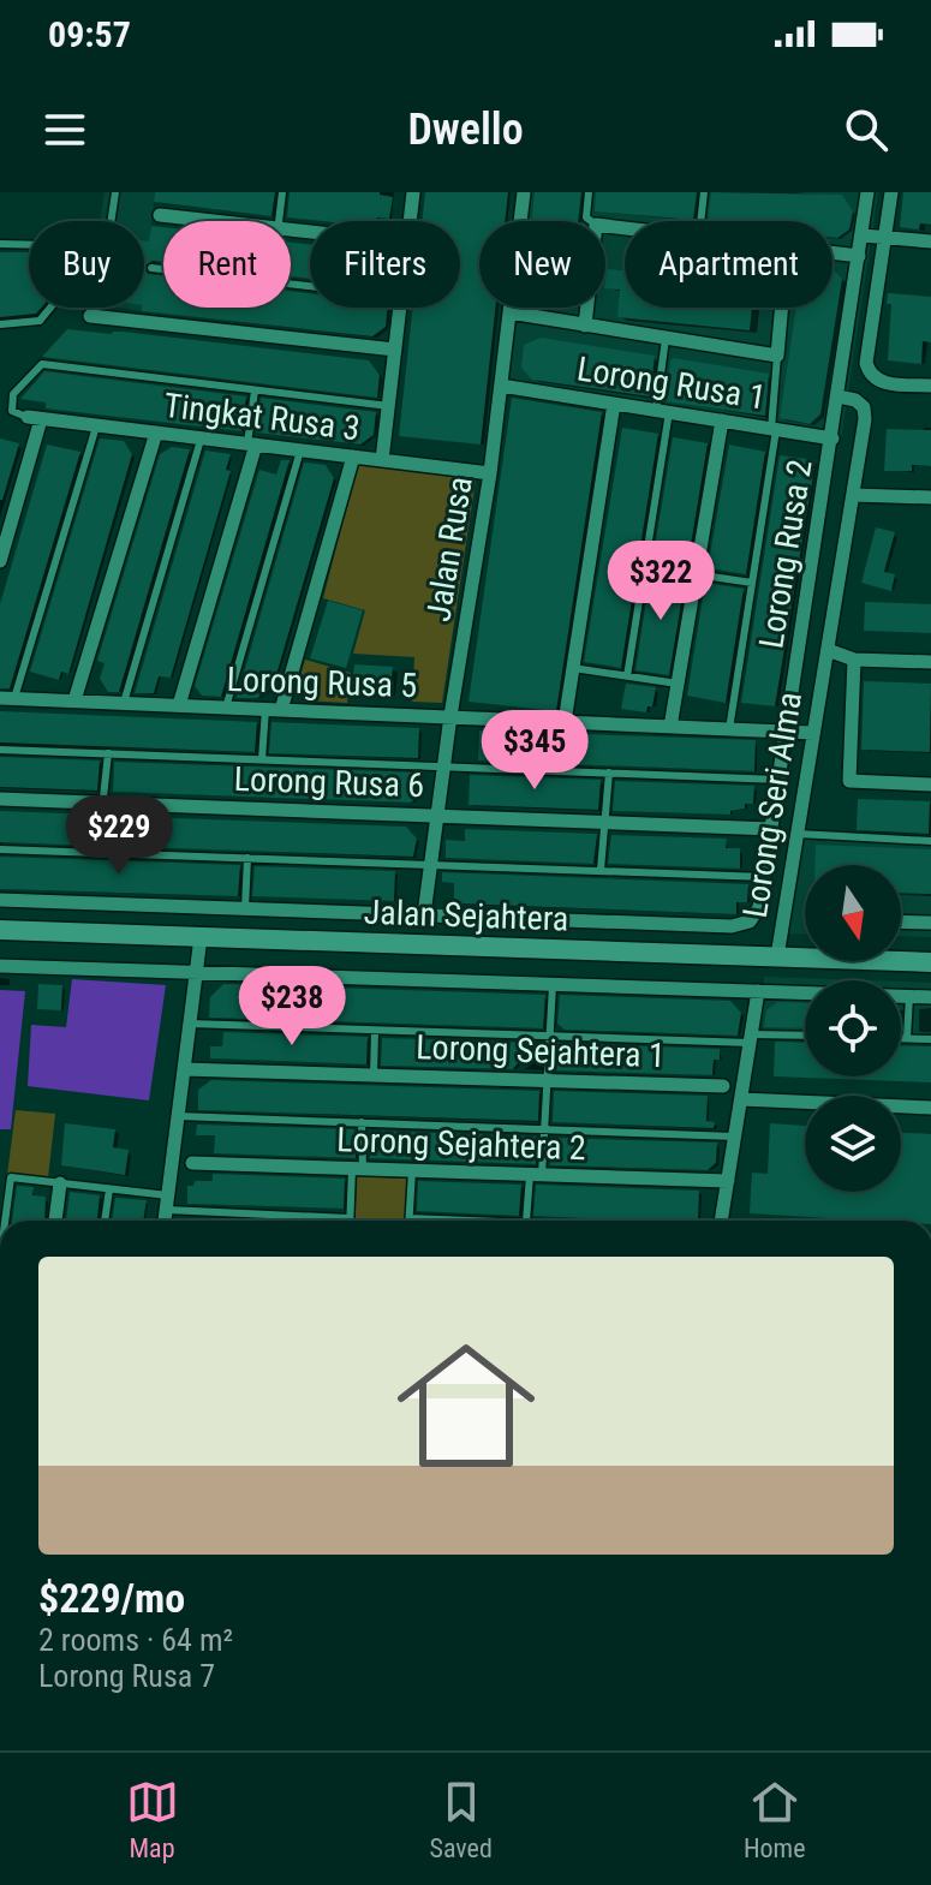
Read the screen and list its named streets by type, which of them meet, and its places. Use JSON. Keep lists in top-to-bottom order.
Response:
{
  "streets": {
    "main road": ["Jalan Sejahtera"],
    "street": [
      "Lorong Rusa 1",
      "Tingkat Rusa 3",
      "Jalan Rusa",
      "Lorong Rusa 2",
      "Lorong Rusa 5",
      "Lorong Rusa 6",
      "Lorong Seri Alma",
      "Lorong Sejahtera 1",
      "Lorong Sejahtera 2"
    ]
  },
  "crossings": [
    ["Lorong Rusa 1", "Jalan Rusa"],
    ["Lorong Rusa 1", "Lorong Rusa 2"],
    ["Tingkat Rusa 3", "Jalan Rusa"],
    ["Jalan Rusa", "Lorong Rusa 2"],
    ["Jalan Rusa", "Lorong Rusa 5"],
    ["Jalan Rusa", "Lorong Rusa 6"],
    ["Lorong Rusa 2", "Lorong Rusa 5"],
    ["Lorong Rusa 2", "Lorong Rusa 6"],
    ["Lorong Rusa 2", "Lorong Seri Alma"],
    ["Lorong Rusa 5", "Lorong Seri Alma"],
    ["Lorong Seri Alma", "Jalan Sejahtera"]
  ],
  "north": "bottom",
  "page": {
    "status": "09:57",
    "header": "Dwello",
    "chip": [
      "Buy",
      "Rent",
      "Filters",
      "New",
      "Apartment"
    ],
    "price": [
      "$322",
      "$345",
      "$229",
      "$238"
    ],
    "list": [
      {
        "name": "$229/mo",
        "note": "2 rooms · 64 m² · Lorong Rusa 7"
      }
    ],
    "tabs": ["Map", "Saved", "Home"]
  }
}
